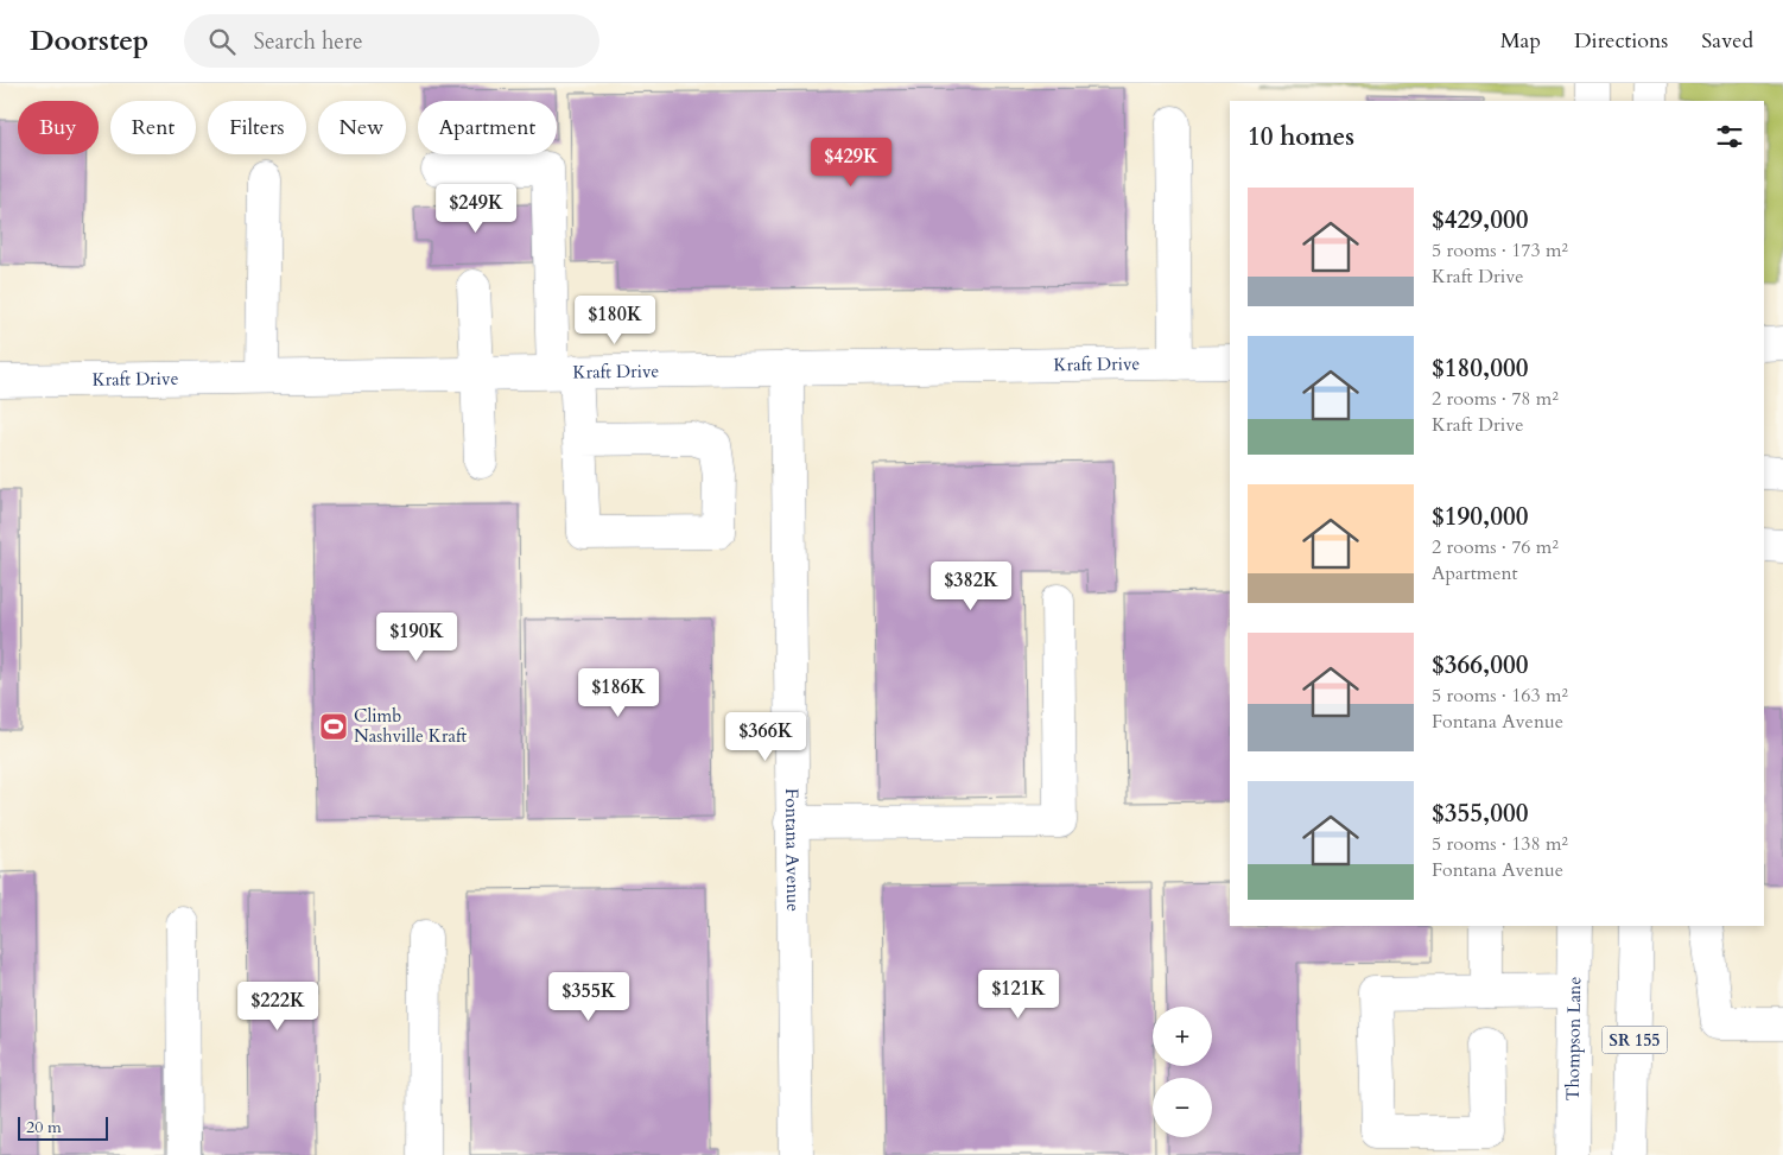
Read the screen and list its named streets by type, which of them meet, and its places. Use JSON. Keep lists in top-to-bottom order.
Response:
{
  "streets": {
    "street": [
      "Kraft Drive",
      "Fontana Avenue",
      "Thompson Lane",
      "SR 155"
    ]
  },
  "crossings": [
    ["Kraft Drive", "Fontana Avenue"]
  ],
  "places": {
    "sports": ["Climb Nashville Kraft"]
  },
  "scale_bar": "20 m",
  "page": {
    "header": "Doorstep",
    "search": "Search here",
    "nav": ["Map", "Directions", "Saved"],
    "chip": [
      "Buy",
      "Rent",
      "Filters",
      "New",
      "Apartment"
    ],
    "heading": "10 homes",
    "price": [
      "$429K",
      "$249K",
      "$180K",
      "$382K",
      "$190K",
      "$186K",
      "$366K",
      "$121K",
      "$355K",
      "$222K"
    ],
    "list": [
      {
        "name": "$429,000",
        "note": "5 rooms · 173 m² · Kraft Drive"
      },
      {
        "name": "$180,000",
        "note": "2 rooms · 78 m² · Kraft Drive"
      },
      {
        "name": "$190,000",
        "note": "2 rooms · 76 m² · Apartment"
      },
      {
        "name": "$366,000",
        "note": "5 rooms · 163 m² · Fontana Avenue"
      },
      {
        "name": "$355,000",
        "note": "5 rooms · 138 m² · Fontana Avenue"
      }
    ],
    "map_buttons": ["+", "−"],
    "scale": "20 m"
  }
}
